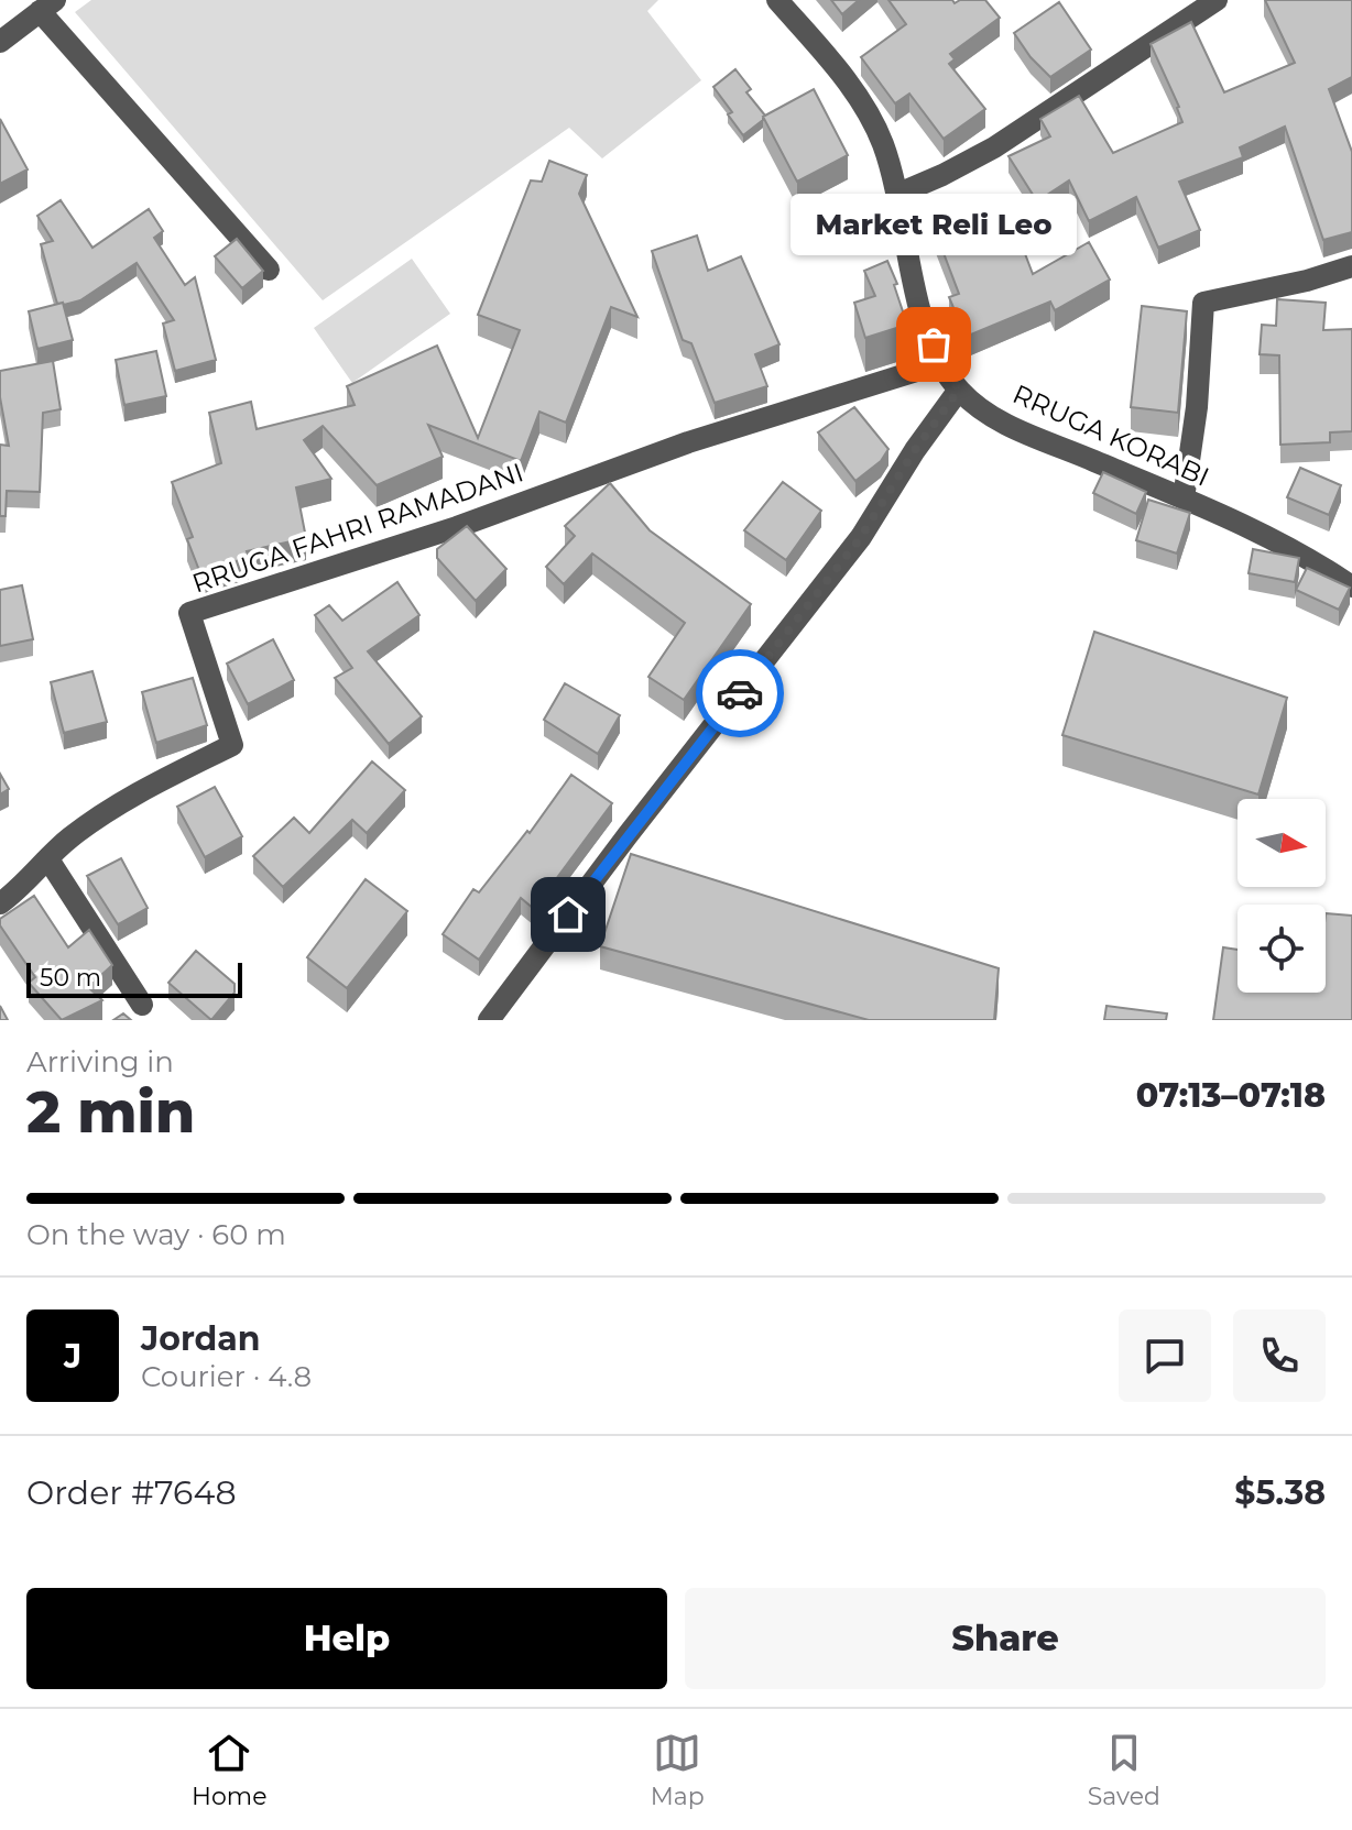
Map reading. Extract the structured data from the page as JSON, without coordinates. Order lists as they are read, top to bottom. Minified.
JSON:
{"streets":{"street":["RRUGA KORABI","RRUGA FAHRI RAMADANI"]},"crossings":[["RRUGA KORABI","RRUGA FAHRI RAMADANI"]],"places":["Market Reli Leo"],"scale_bar":"50 m","north":"right","page":{"bubble":"Market Reli Leo","scale":"50 m","heading":["2 min","Arriving in","07:13–07:18"],"panel":["Jordan","Courier · 4.8","Order #7648","$5.38"],"bar":"On the way · 60 m","round":"J","buttons":["Help","Share"],"tabs":["Home","Map","Saved"]}}
